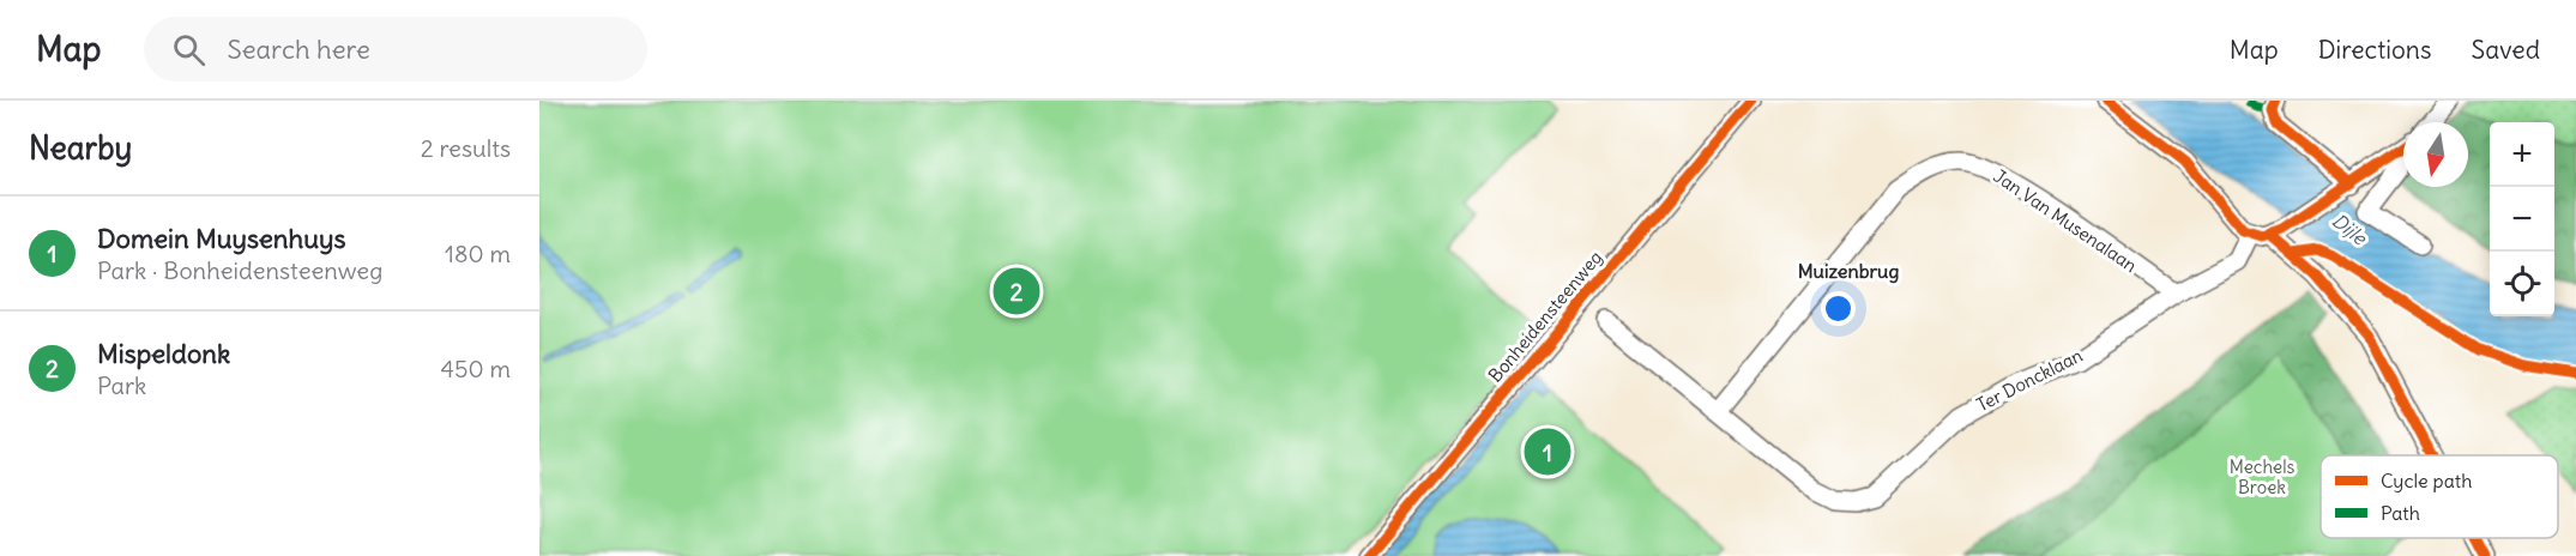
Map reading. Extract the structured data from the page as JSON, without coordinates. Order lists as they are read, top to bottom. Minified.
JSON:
{"streets":{"street":["Jan Van Musenalaan","Bonheidensteenweg","Ter Doncklaan"]},"crossings":[["Jan Van Musenalaan","Ter Doncklaan"]],"districts":["Muizenbrug"],"water":["Dijle"],"parks":["Mechels Broek"],"legend":["Cycle path","Path"],"north":"bottom","page":{"header":"Map","search":"Search here","nav":["Map","Directions","Saved"],"heading":["Nearby","2 results"],"map_buttons":["+","−"],"list":[{"mark":"1","name":"Domein Muysenhuys","note":"Park · Bonheidensteenweg","value":"180 m"},{"mark":"2","name":"Mispeldonk","note":"Park","value":"450 m"}],"pins":["2","1"]}}
